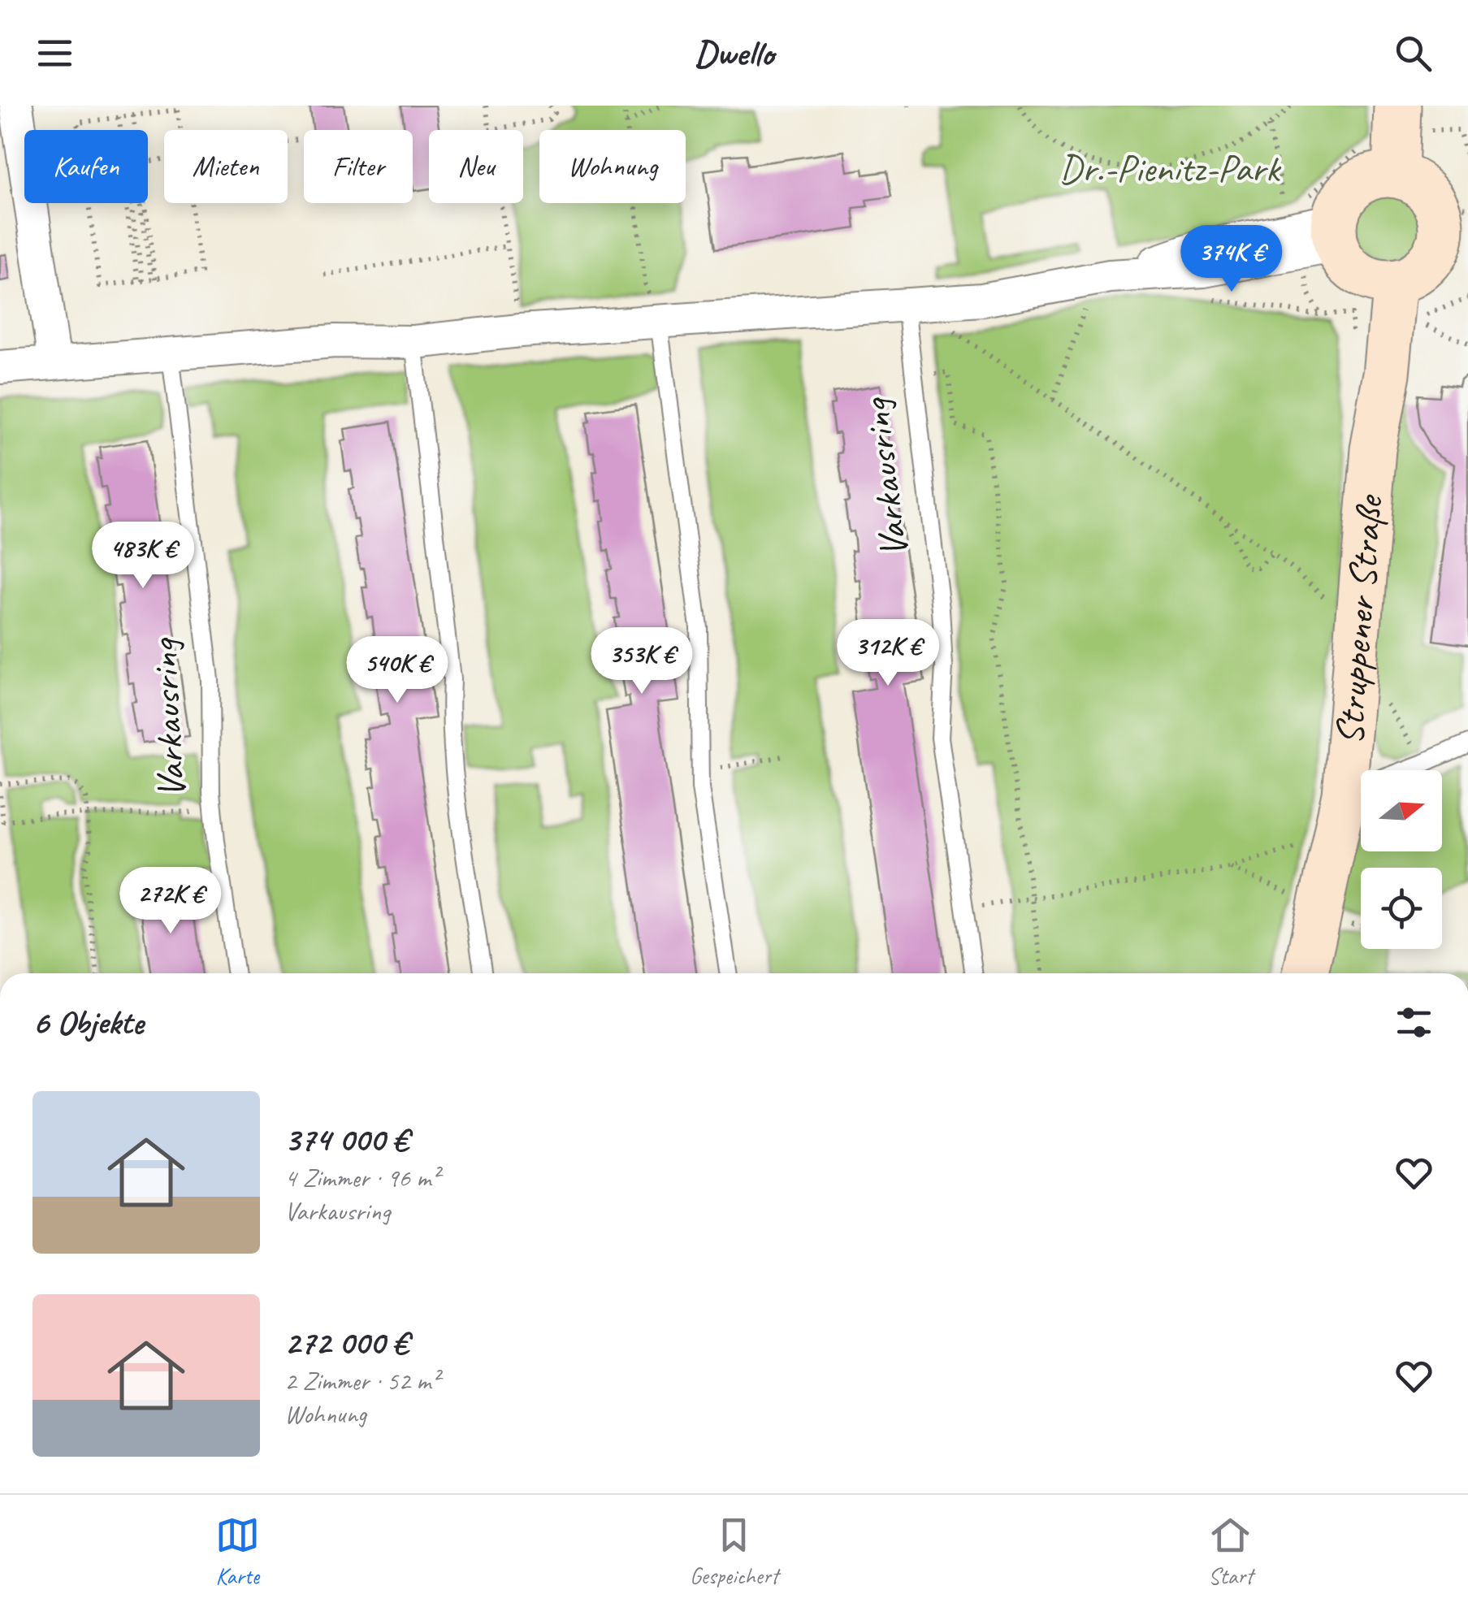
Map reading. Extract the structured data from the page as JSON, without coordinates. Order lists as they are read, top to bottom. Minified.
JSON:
{"streets":{"main road":["Struppener Straße"],"lane":["Varkausring"]},"parks":["Dr.-Pienitz-Park"],"north":"right","page":{"header":"Dwello","chip":["Kaufen","Mieten","Filter","Neu","Wohnung"],"price":["374K €","483K €","312K €","353K €","540K €","272K €"],"heading":"6 Objekte","list":[{"name":"374 000 €","note":"4 Zimmer · 96 m² · Varkausring"},{"name":"272 000 €","note":"2 Zimmer · 52 m² · Wohnung"}],"tabs":["Karte","Gespeichert","Start"]}}
